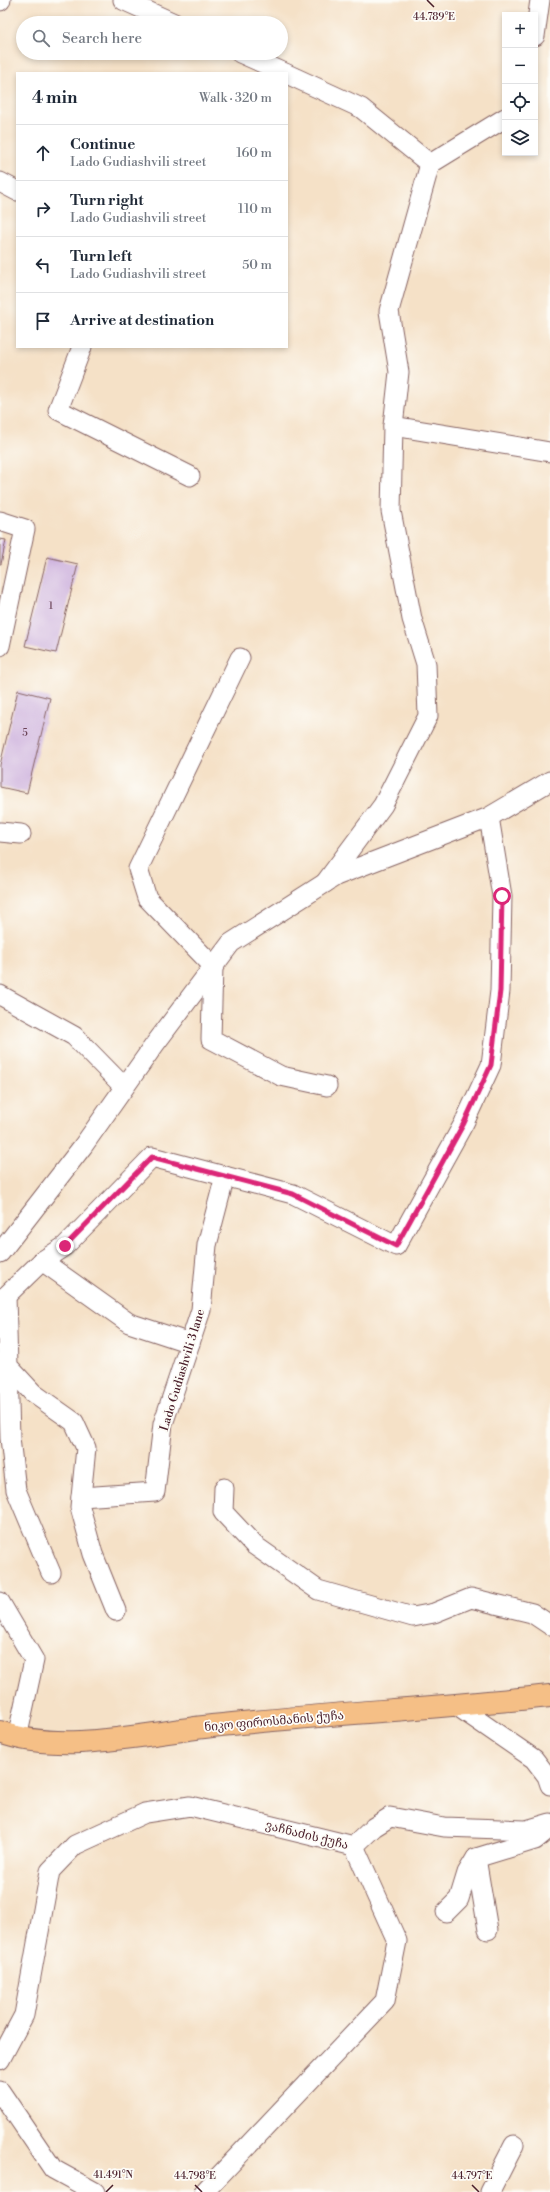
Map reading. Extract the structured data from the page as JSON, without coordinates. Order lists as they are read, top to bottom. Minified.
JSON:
{"streets":{"main road":["ნიკო ფიროსმანის ქუჩა"],"street":["Lado Gudiashvili 3 lane","ვაჩნაძის ქუჩა"]},"house_numbers":["1","5"],"page":{"map_buttons":["+","−"],"search":"Search here","heading":["4 min","Walk · 320 m"],"list":[["Continue","Lado Gudiashvili street","160 m"],["Turn right","Lado Gudiashvili street","110 m"],["Turn left","Lado Gudiashvili street","50 m"],"Arrive at destination"]},"coordinates":["44.789°E","41.491°N","44.798°E","44.797°E"]}
